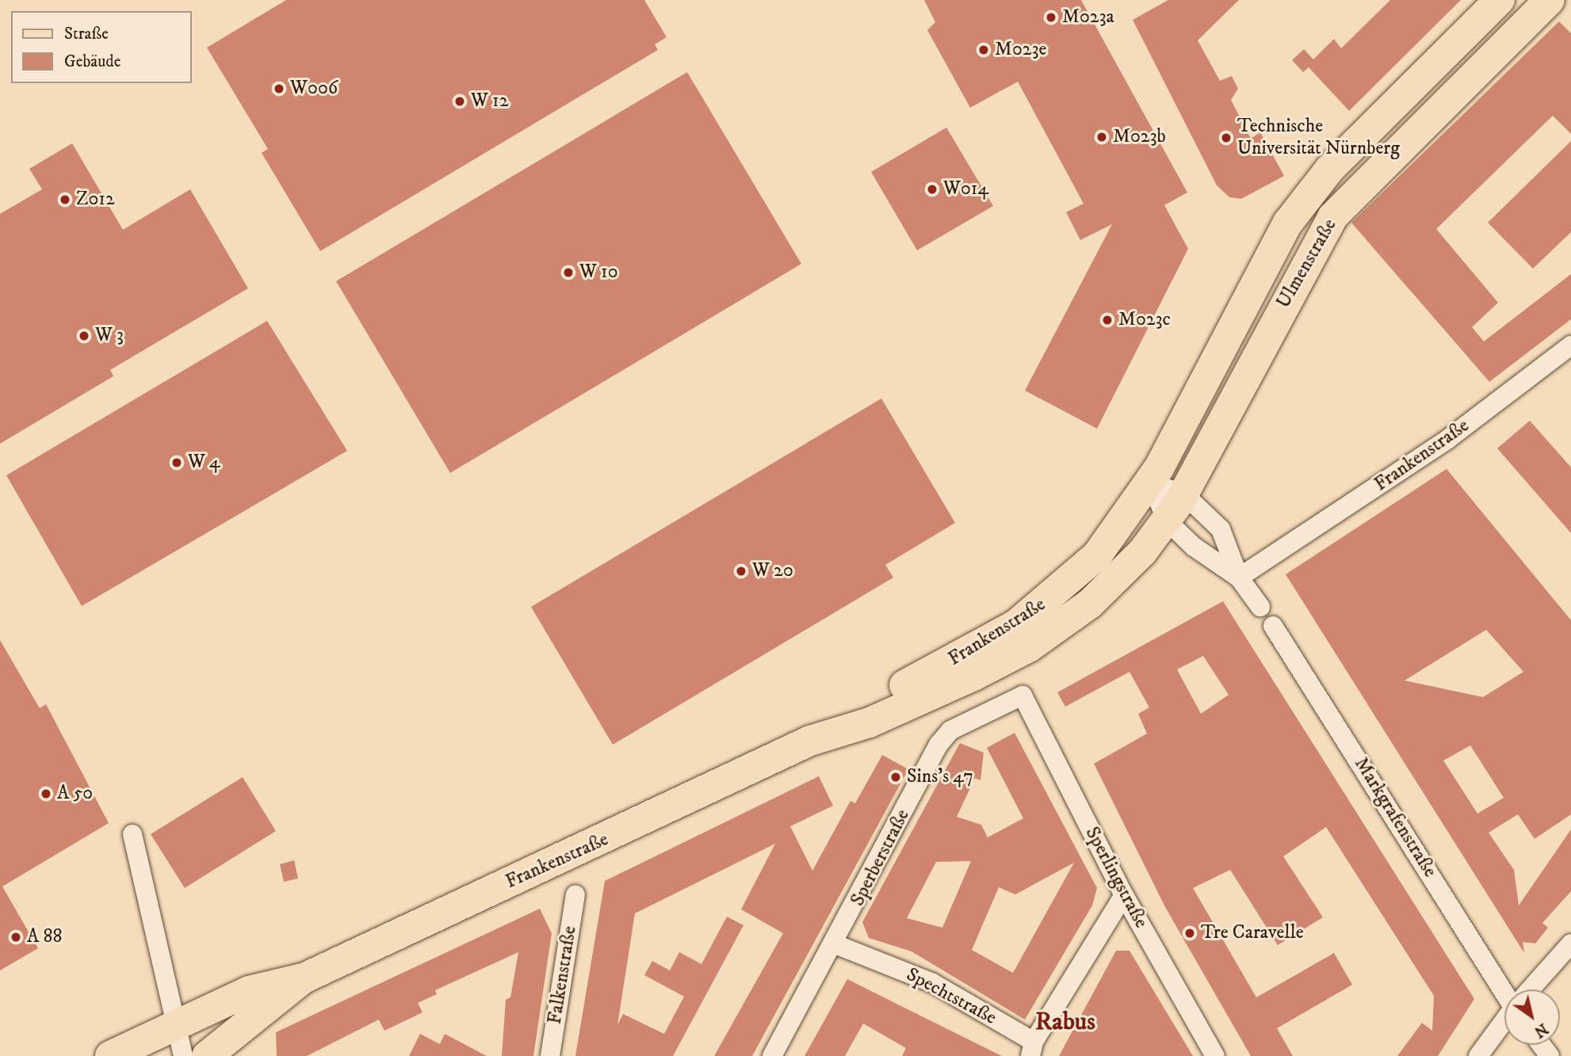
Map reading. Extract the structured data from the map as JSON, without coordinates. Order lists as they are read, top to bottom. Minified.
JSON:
{"streets":{"main road":["Ulmenstraße","Frankenstraße"],"street":["Markgrafenstraße","Sperberstraße","Sperlingstraße","Falkenstraße","Spechtstraße"]},"crossings":[["Ulmenstraße","Frankenstraße"],["Sperberstraße","Sperlingstraße"],["Sperberstraße","Spechtstraße"]],"districts":["Rabus"],"places":["M023a","M023e","W006","W 12","M023b","Technische Universität Nürnberg","W014","Z012","W 10","M023c","W 3","W 4","W 20","Sins's 47","A 50","Tre Caravelle","A 88"],"legend":["Straße","Gebäude"],"north":"bottom right"}
